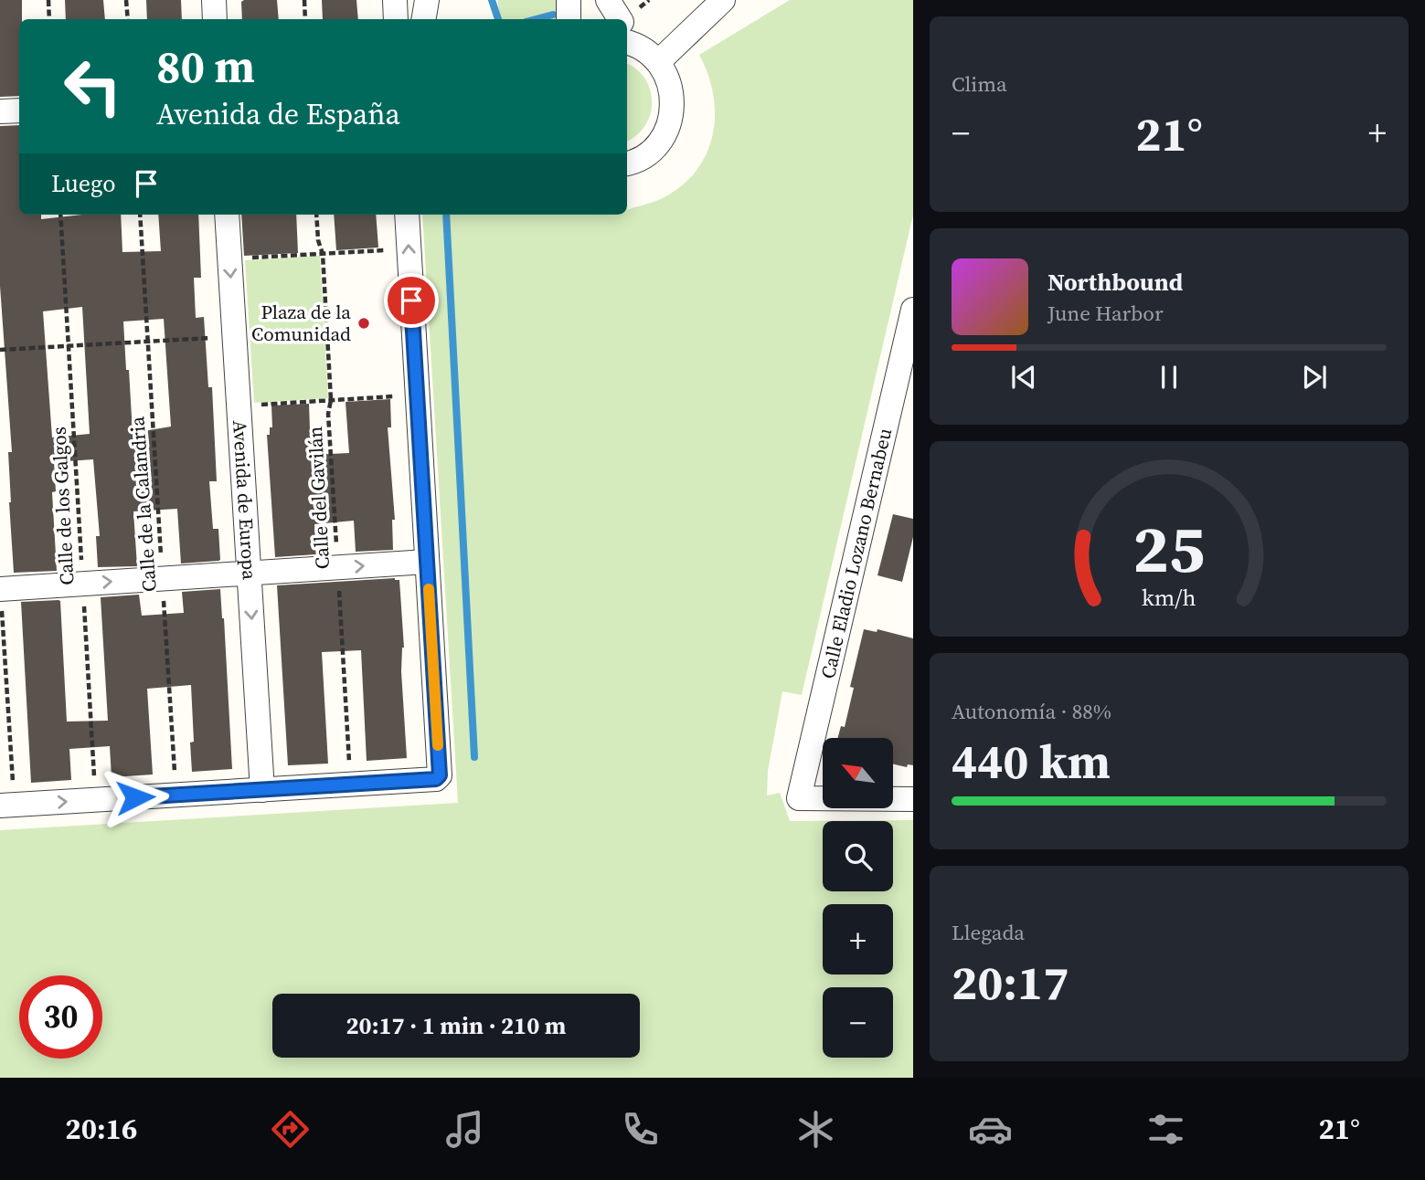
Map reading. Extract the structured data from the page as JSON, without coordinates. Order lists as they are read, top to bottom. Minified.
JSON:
{"streets":{"street":["Avenida de Europa","Calle Eladio Lozano Bernabeu"],"path":["Calle del Gavilán","Calle de la Calandria","Calle de los Galgos"]},"places":["Plaza de la Comunidad"],"north":"top left","page":{"tile":["Clima",["Autonomía · 88%","440 km"],["Llegada","20:17"]],"turn":["80 m","Avenida de España"],"heat":["−","21°","+"],"then":"Luego","song":["Northbound","June Harbor"],"map_buttons":["+","−"],"limit":"30","trip":"20:17 · 1 min · 210 m","tabs":["20:16","21°"],"gauge":["25","km/h"]}}
